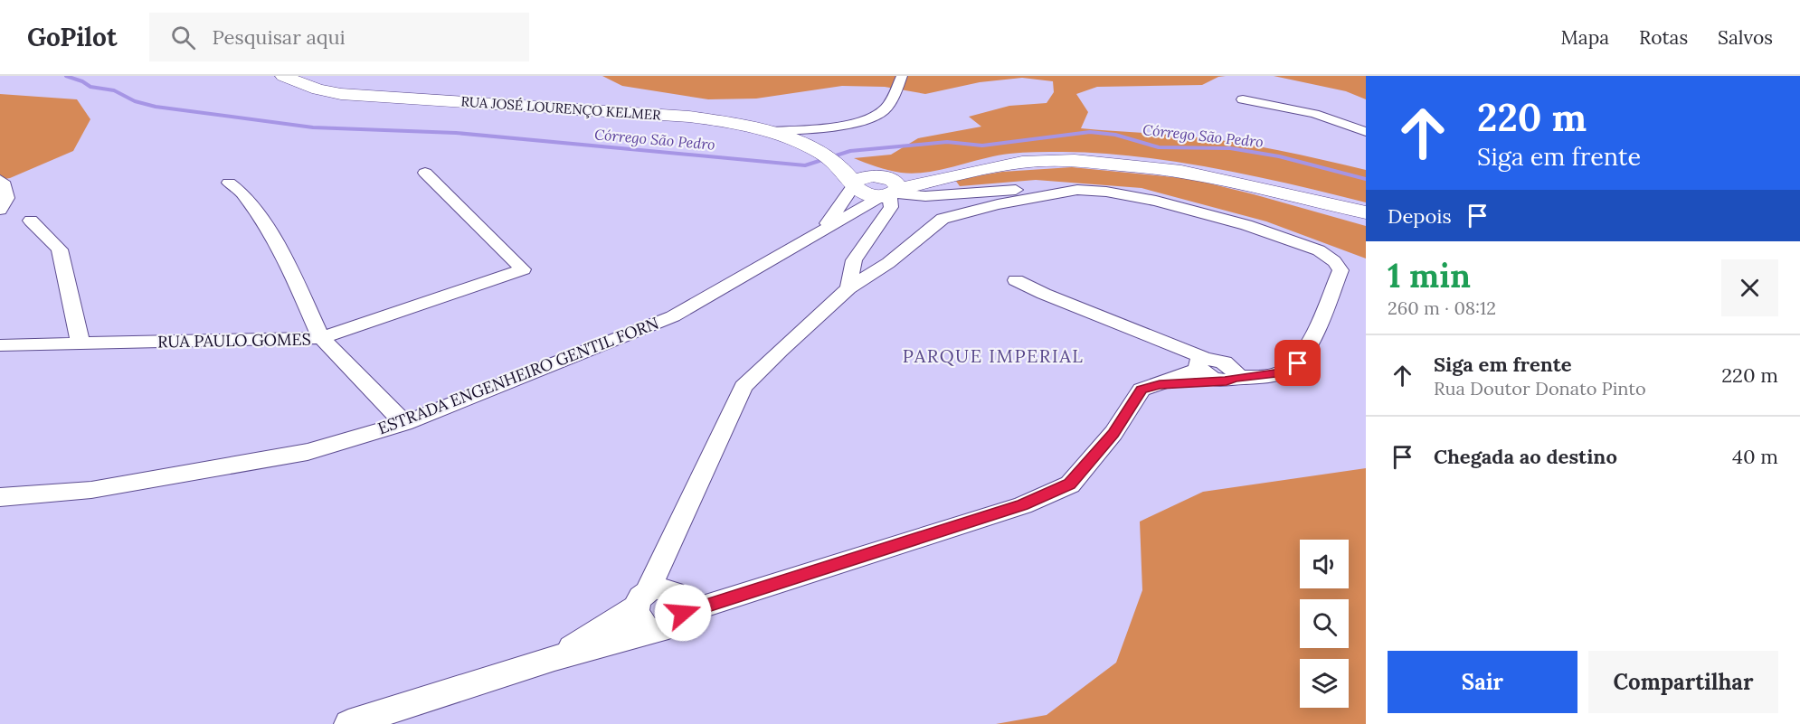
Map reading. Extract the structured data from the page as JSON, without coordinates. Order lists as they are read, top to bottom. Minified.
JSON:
{"streets":{"main road":["RUA JOSÉ LOURENÇO KELMER","ESTRADA ENGENHEIRO GENTIL FORN"],"street":["RUA PAULO GOMES"]},"crossings":[["RUA JOSÉ LOURENÇO KELMER","ESTRADA ENGENHEIRO GENTIL FORN"]],"districts":["PARQUE IMPERIAL"],"water":["Córrego São Pedro"],"page":{"header":"GoPilot","search":"Pesquisar aqui","nav":["Mapa","Rotas","Salvos"],"turn":["220 m","Siga em frente"],"then":"Depois","heading":["1 min","260 m · 08:12"],"list":[{"name":"Siga em frente","note":"Rua Doutor Donato Pinto","value":"220 m"},{"name":"Chegada ao destino","value":"40 m"}],"buttons":["Sair","Compartilhar"]}}
